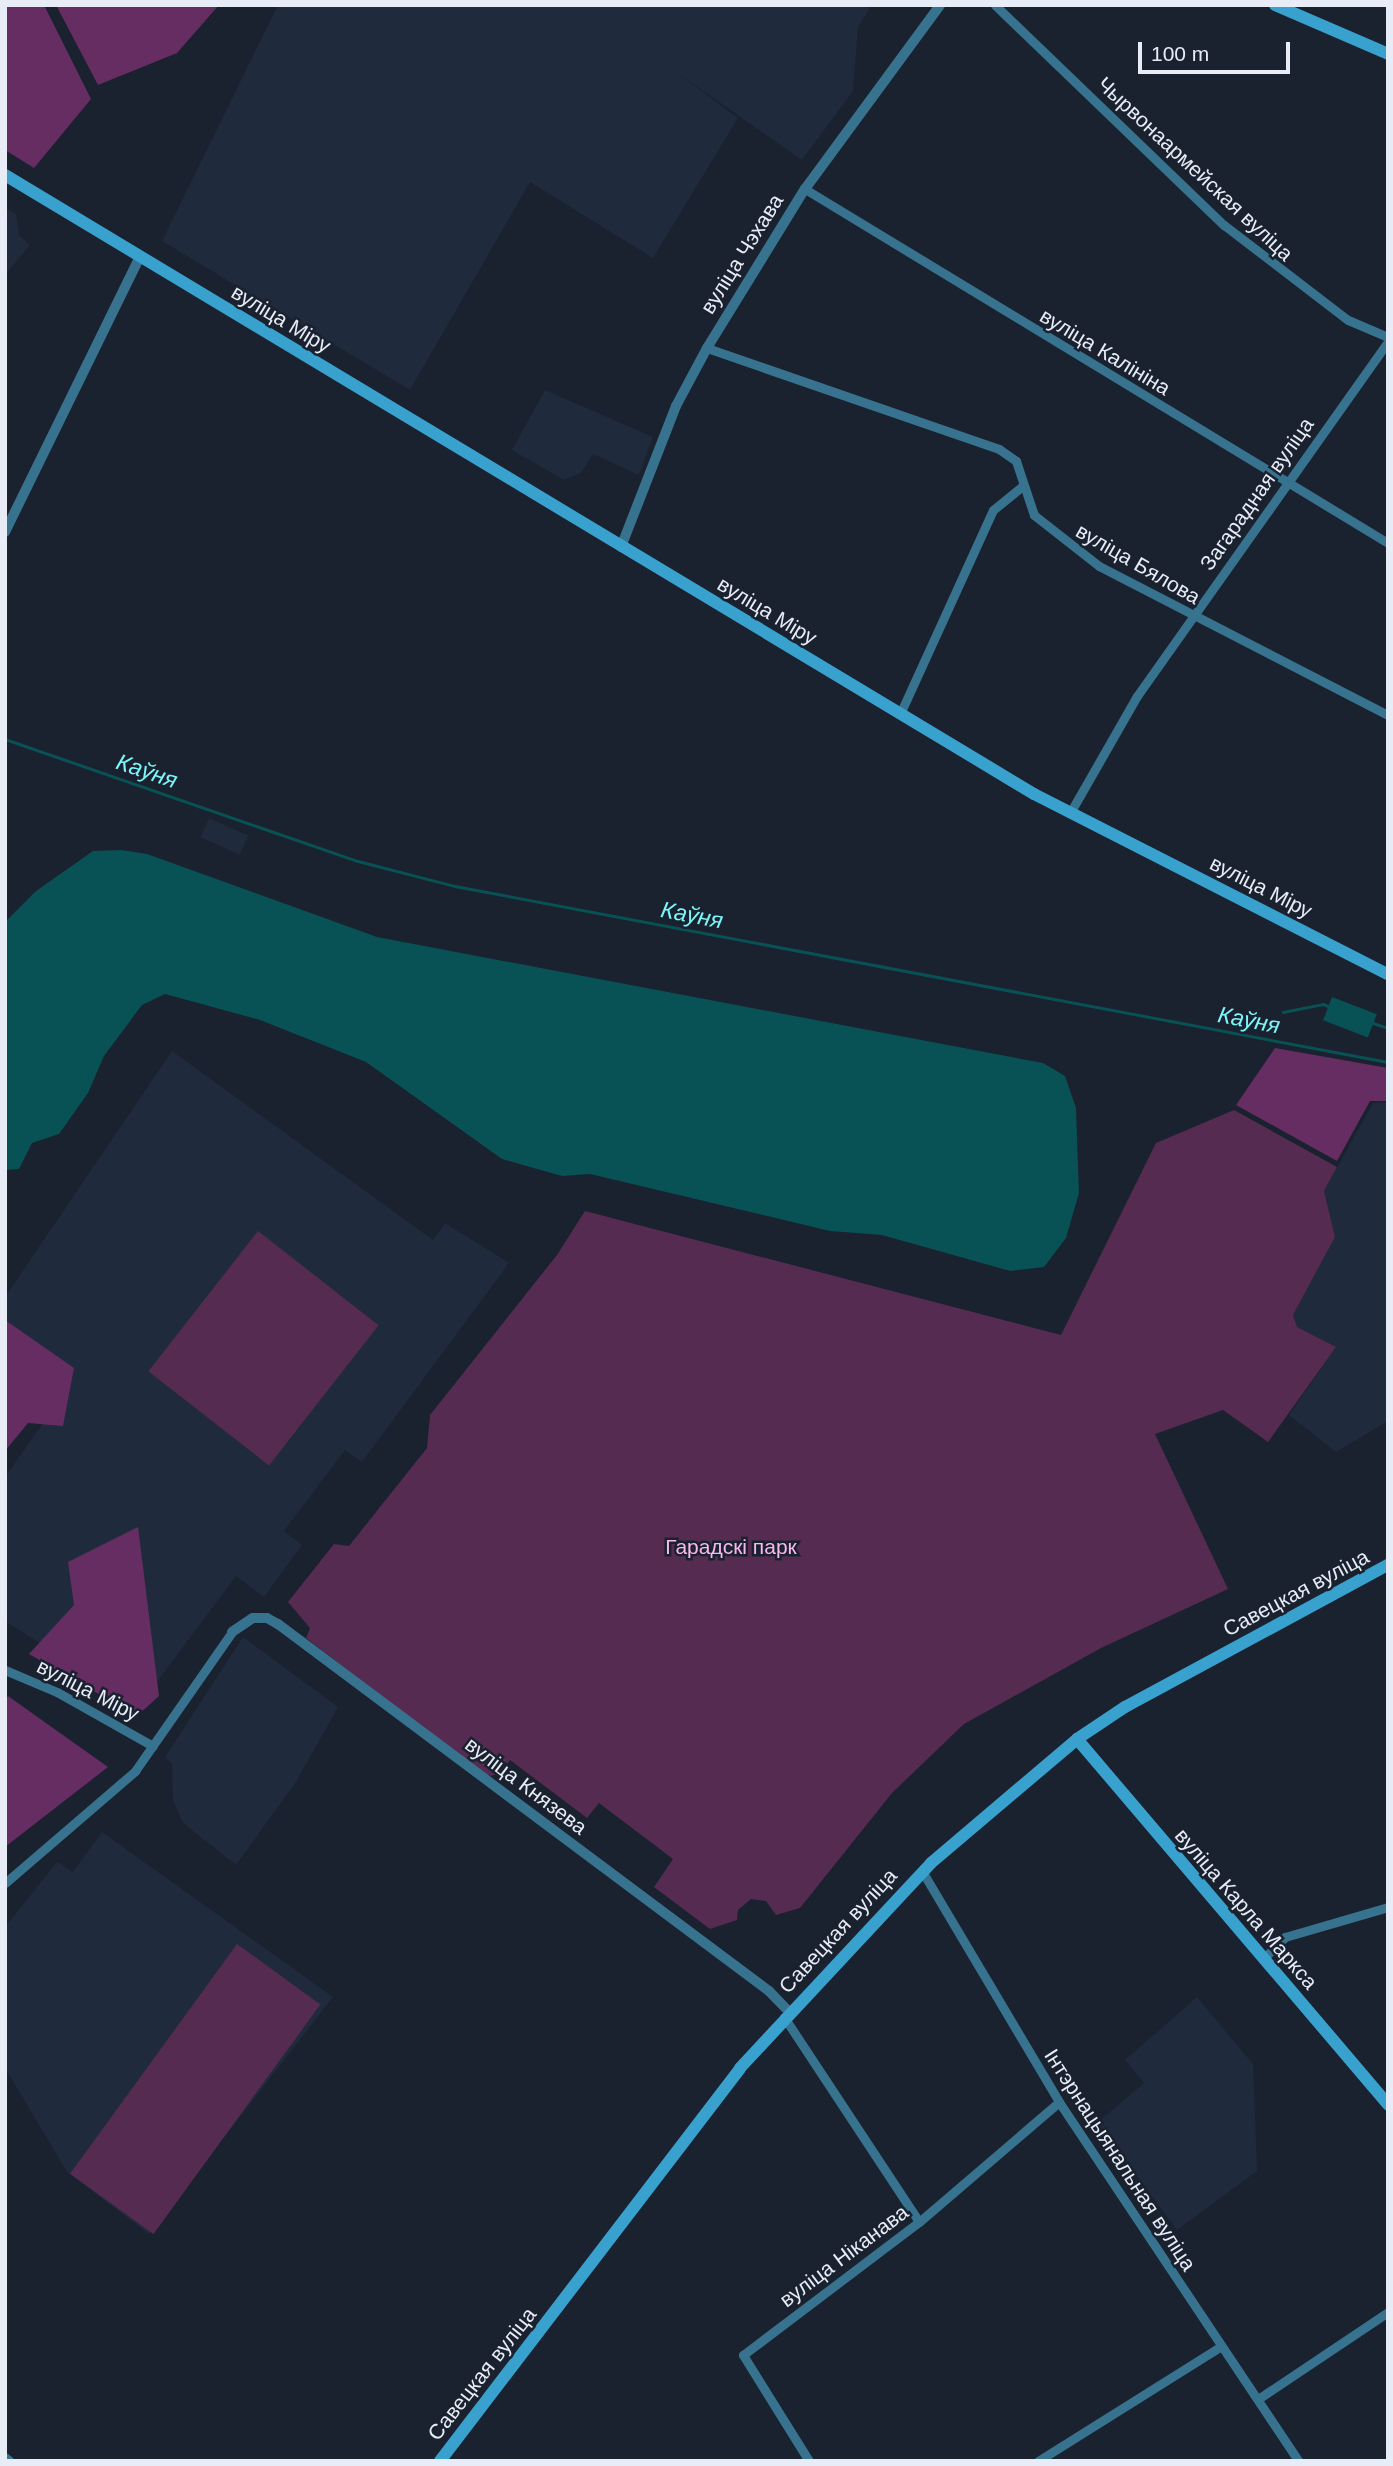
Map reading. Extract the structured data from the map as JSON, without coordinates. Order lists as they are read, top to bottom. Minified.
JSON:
{"streets":{"main road":["вуліца Міру","Савецкая вуліца","вуліца Карла Маркса"],"street":["Чырвонаармейская вуліца","вуліца Чэхава","вуліца Калініна","Загарадная вуліца","вуліца Бялова","вуліца Князева","Інтэрнацыянальная вуліца","вуліца Ніканава"]},"crossings":[["Чырвонаармейская вуліца","Загарадная вуліца"],["вуліца Чэхава","вуліца Міру"],["вуліца Чэхава","вуліца Калініна"],["вуліца Чэхава","вуліца Бялова"],["вуліца Міру","Загарадная вуліца"],["вуліца Калініна","Загарадная вуліца"],["Загарадная вуліца","вуліца Бялова"],["Савецкая вуліца","вуліца Князева"],["Савецкая вуліца","вуліца Карла Маркса"],["Савецкая вуліца","Інтэрнацыянальная вуліца"],["Інтэрнацыянальная вуліца","вуліца Ніканава"]],"water":["Каўня"],"parks":["Гарадскі парк"],"scale_bar":"100 m"}
